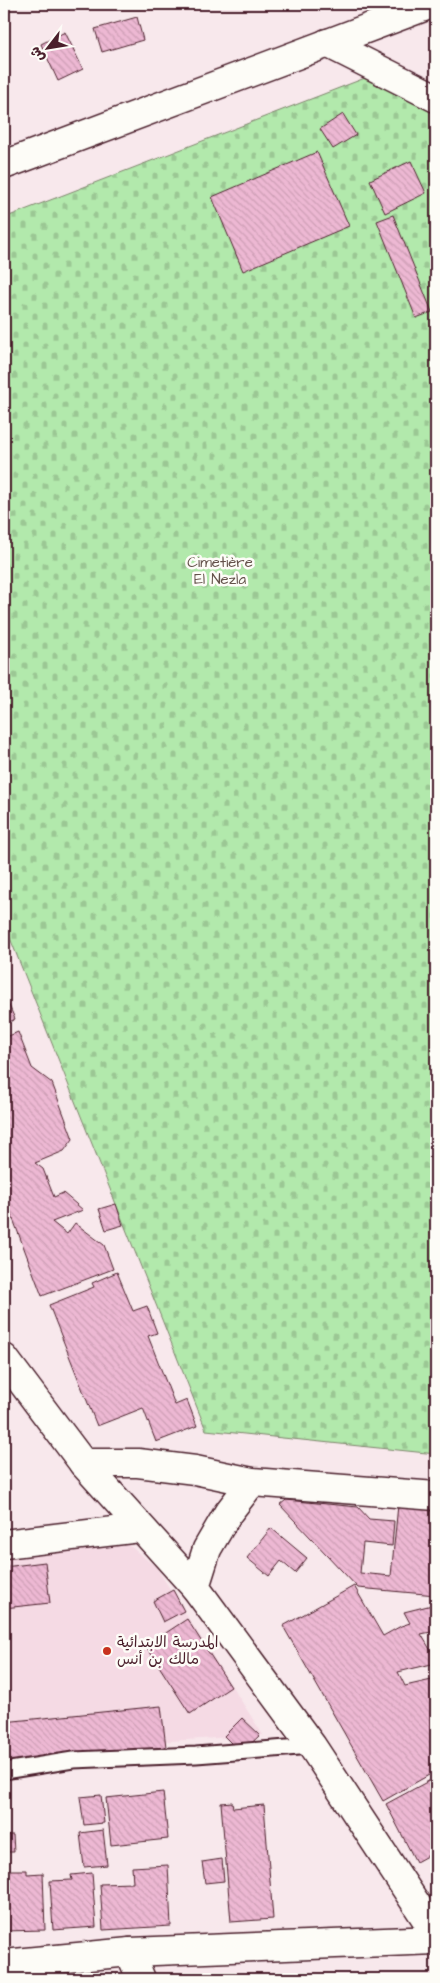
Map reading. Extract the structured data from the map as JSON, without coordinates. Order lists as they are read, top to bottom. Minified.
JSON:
{"parks":["Cimetière El Nezla"],"places":["المدرسة الابتدائية مالك بن أنس"],"north":"bottom left"}
